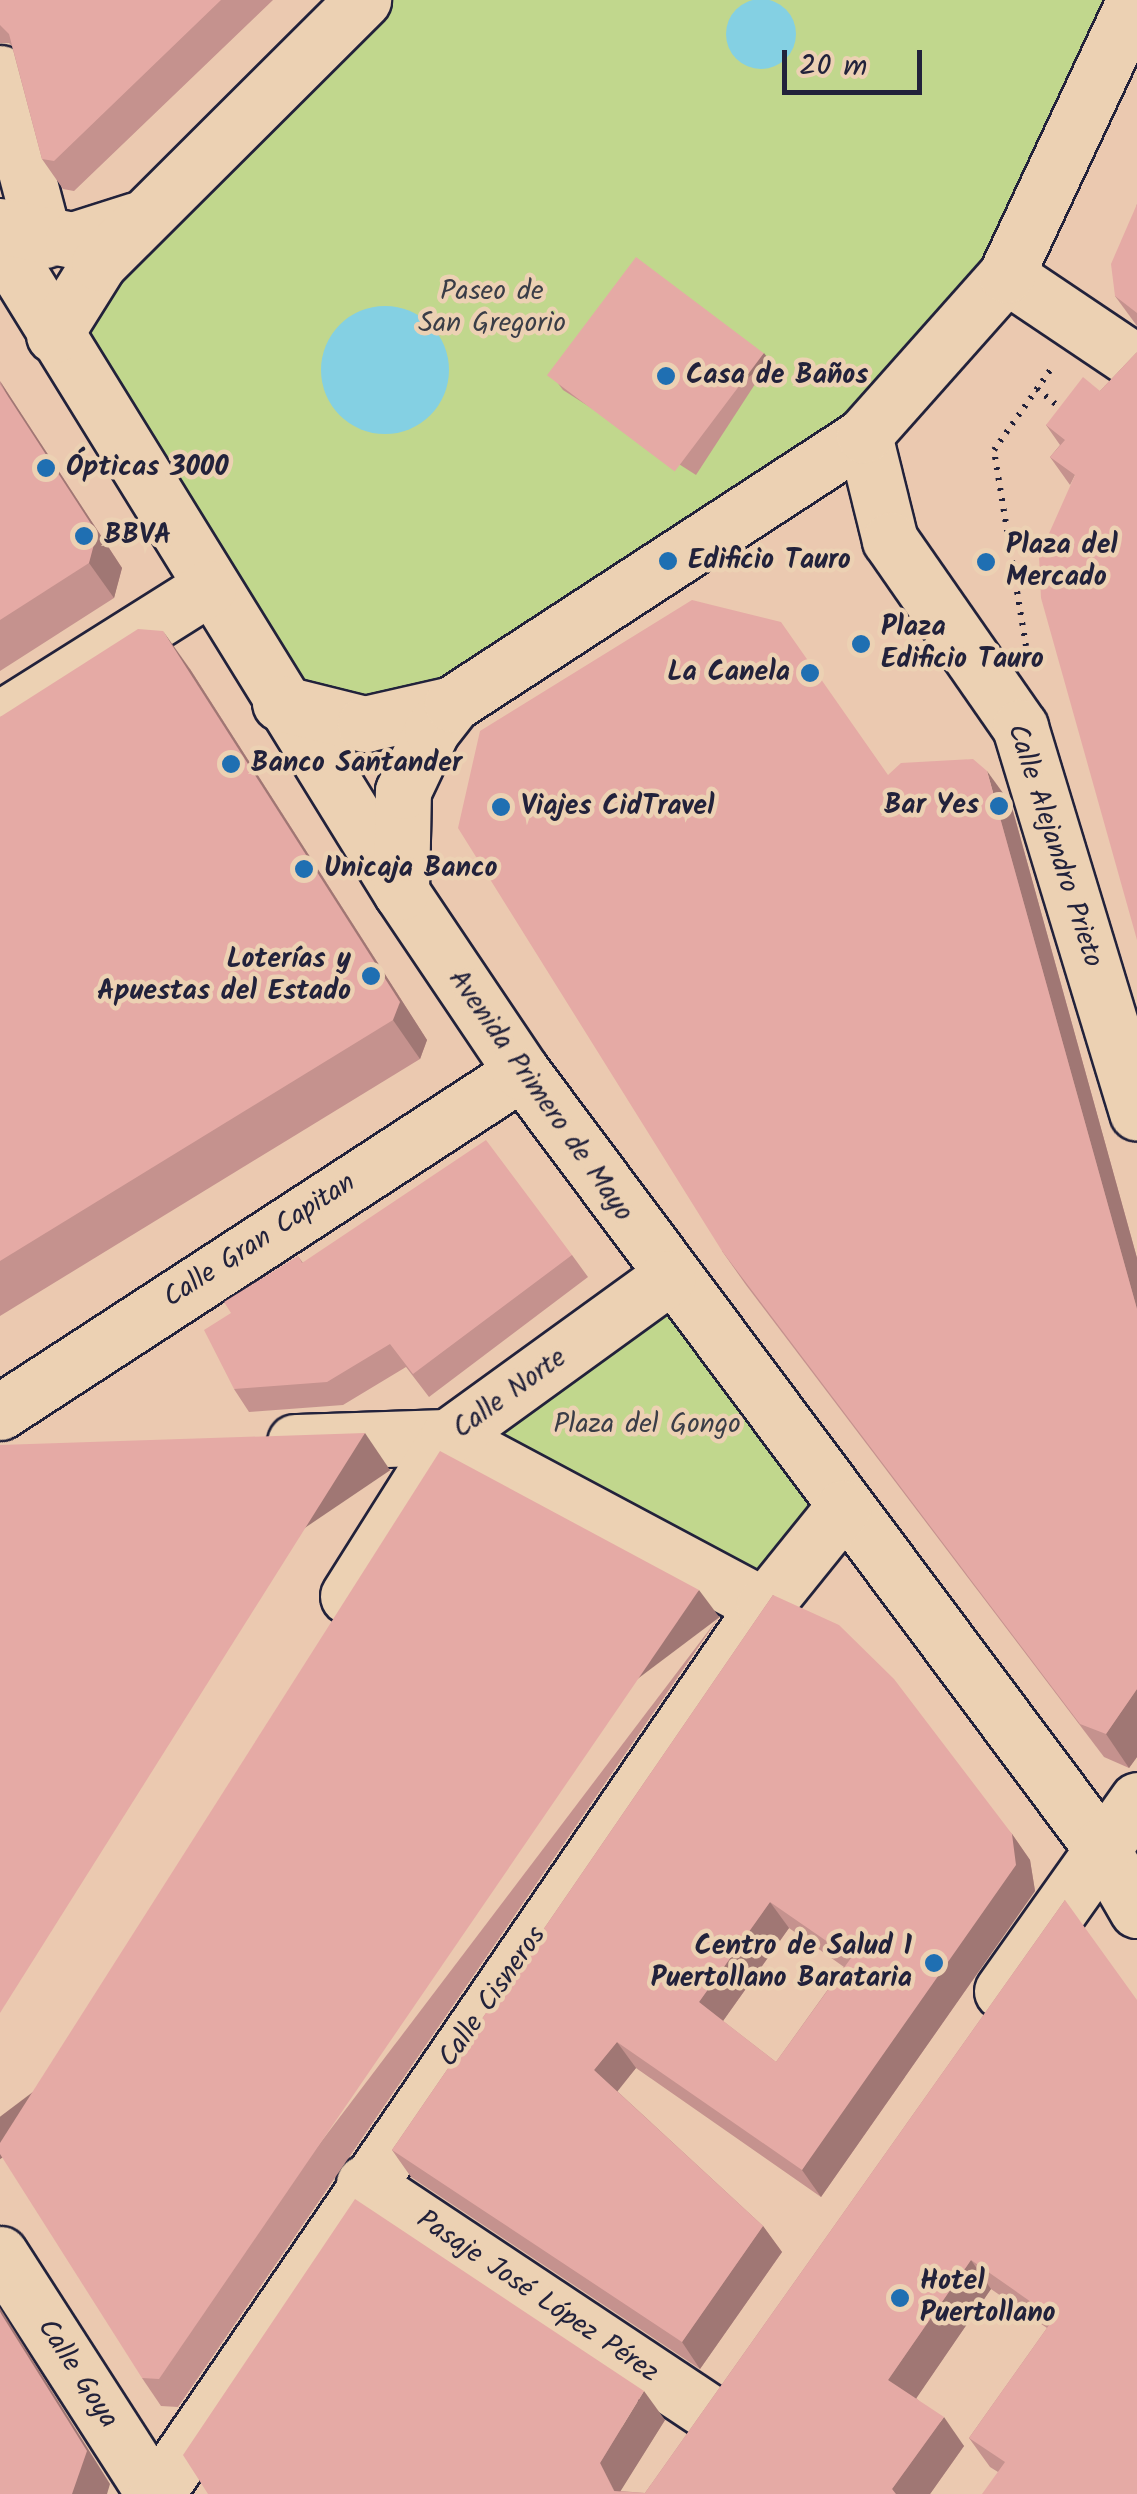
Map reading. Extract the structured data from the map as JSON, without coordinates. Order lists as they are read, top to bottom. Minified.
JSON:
{"streets":{"street":["Calle Alejandro Prieto","Avenida Primero de Mayo","Calle Gran Capitan","Calle Norte","Calle Cisneros","Pasaje José López Pérez","Calle Goya"]},"crossings":[["Avenida Primero de Mayo","Calle Gran Capitan"],["Avenida Primero de Mayo","Calle Norte"],["Avenida Primero de Mayo","Calle Cisneros"],["Calle Cisneros","Pasaje José López Pérez"],["Calle Cisneros","Calle Goya"]],"parks":["Paseo de San Gregorio","Plaza del Gongo"],"places":["Casa de Baños","Ópticas 3000","BBVA","Edificio Tauro","Plaza del Mercado","Plaza Edificio Tauro","La Canela","Banco Santander","Bar Yes","Viajes CidTravel","Unicaja Banco","Loterías y Apuestas del Estado","Centro de Salud 1 Puertollano Barataria","Hotel Puertollano"],"scale_bar":"20 m"}
